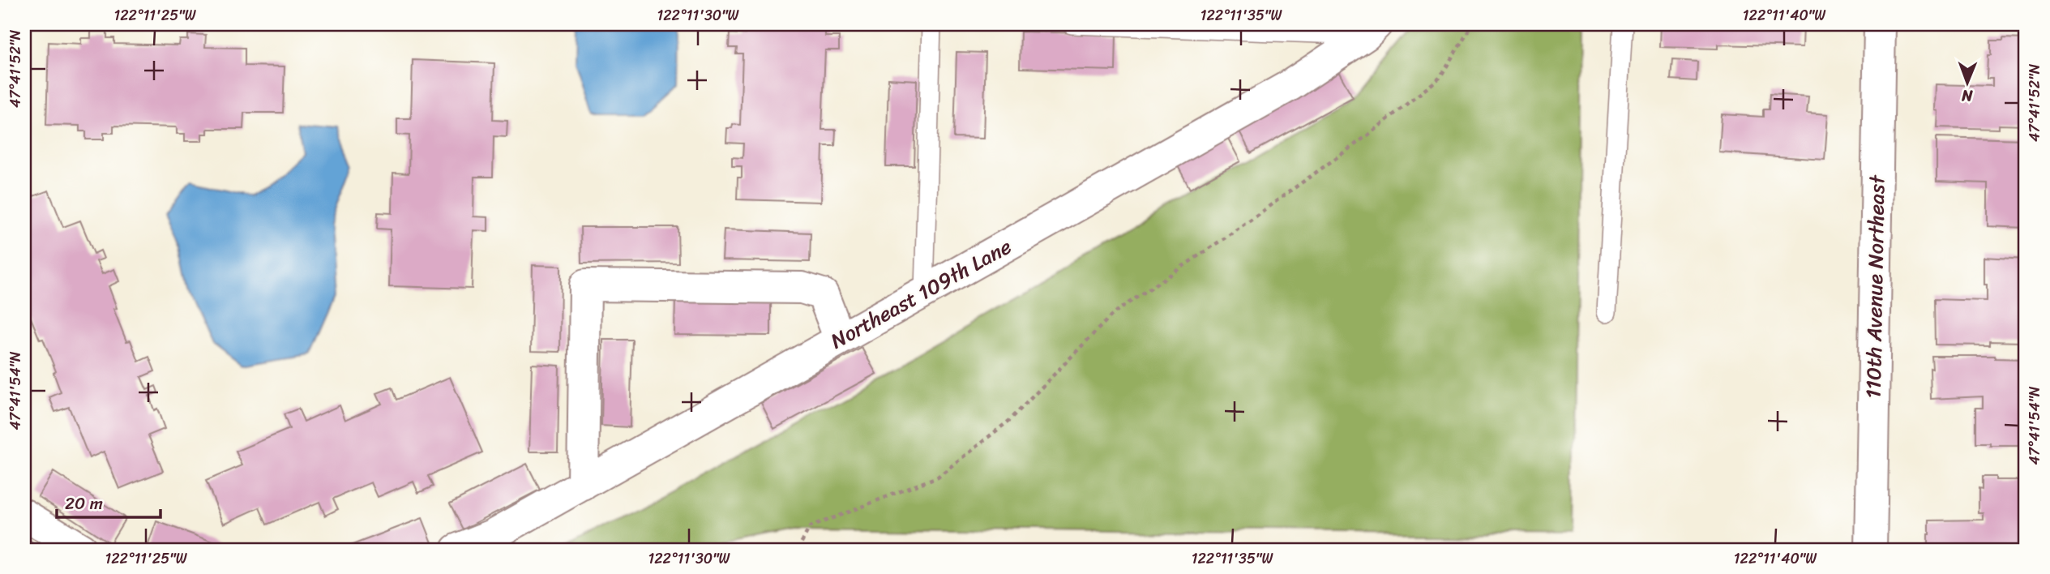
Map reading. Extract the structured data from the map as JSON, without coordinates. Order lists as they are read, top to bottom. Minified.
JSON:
{"streets":{"street":["110th Avenue Northeast","Northeast 109th Lane"]},"scale_bar":"20 m","north":"bottom","coordinates":["122°11'25\"W","122°11'30\"W","122°11'35\"W","122°11'40\"W","47°41'52\"N","47°41'54\"N"]}
